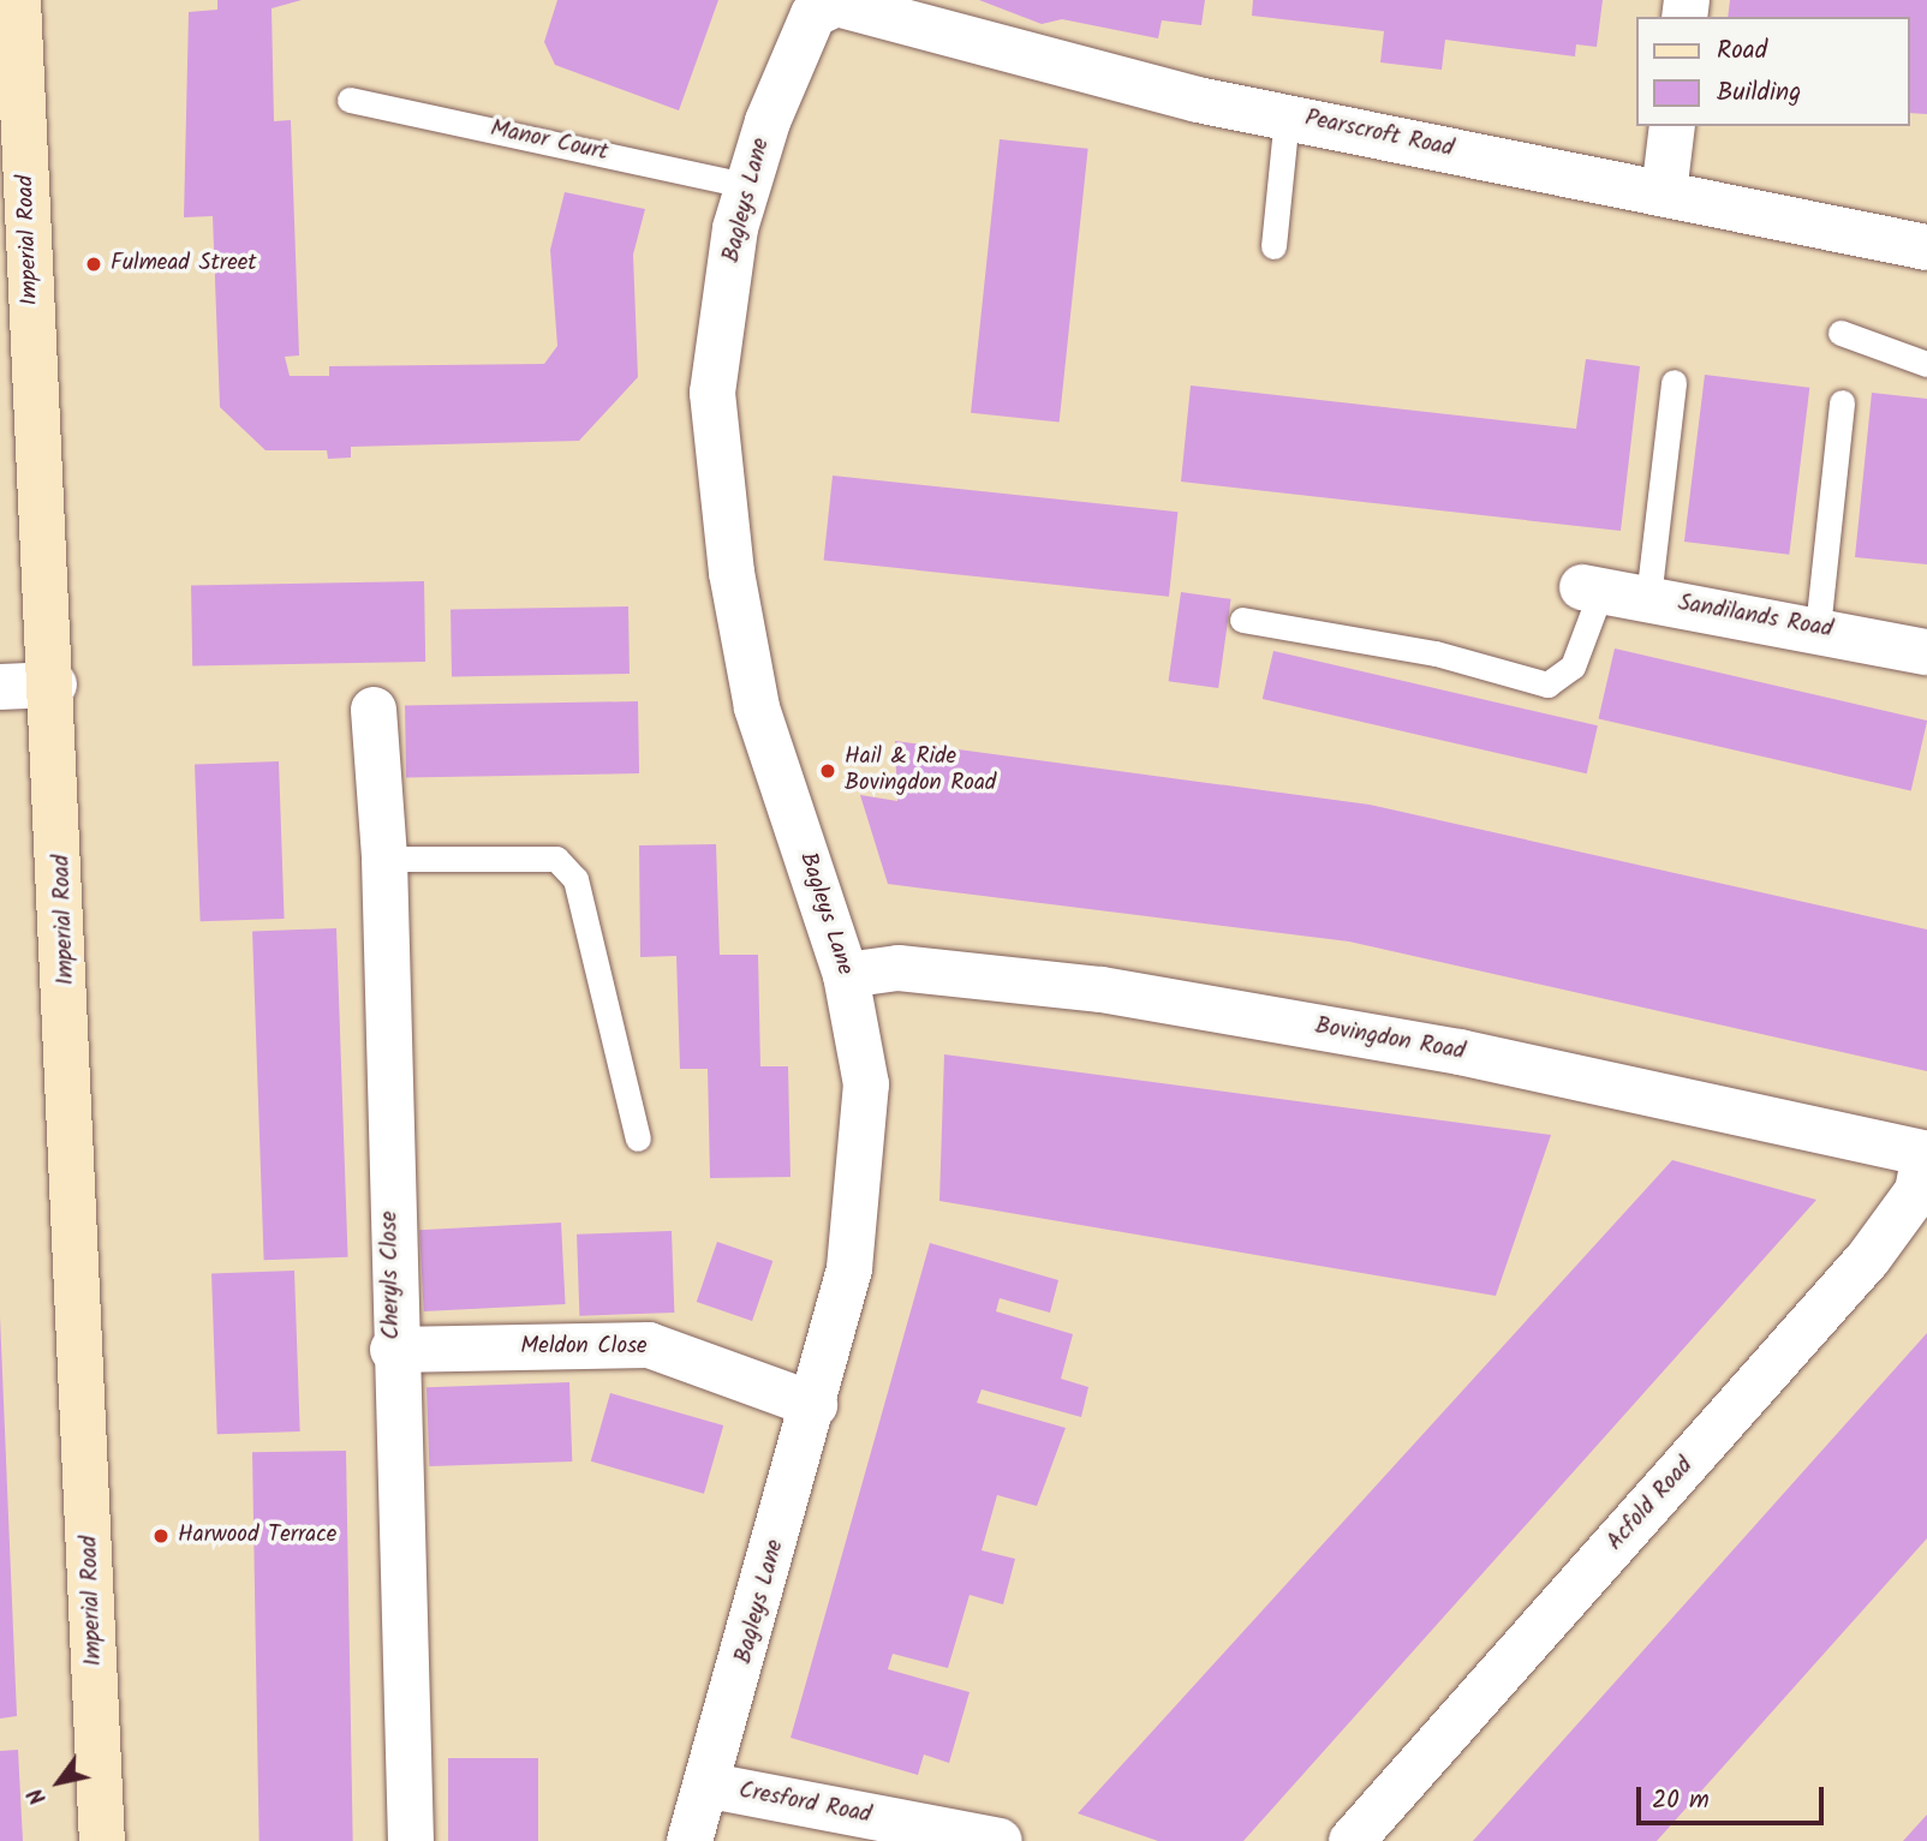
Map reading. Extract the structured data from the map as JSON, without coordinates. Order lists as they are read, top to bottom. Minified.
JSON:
{"streets":{"street":["Pearscroft Road","Bagleys Lane","Imperial Road","Sandilands Road","Bovingdon Road","Cheryls Close","Meldon Close","Acfold Road","Cresford Road"],"lane":["Manor Court"]},"crossings":[["Pearscroft Road","Bagleys Lane"],["Manor Court","Bagleys Lane"],["Bagleys Lane","Bovingdon Road"],["Bagleys Lane","Meldon Close"],["Bagleys Lane","Cresford Road"],["Bovingdon Road","Acfold Road"],["Cheryls Close","Meldon Close"]],"places":["Fulmead Street","Hail & Ride Bovingdon Road","Harwood Terrace"],"legend":["Road","Building"],"scale_bar":"20 m","north":"bottom left"}
